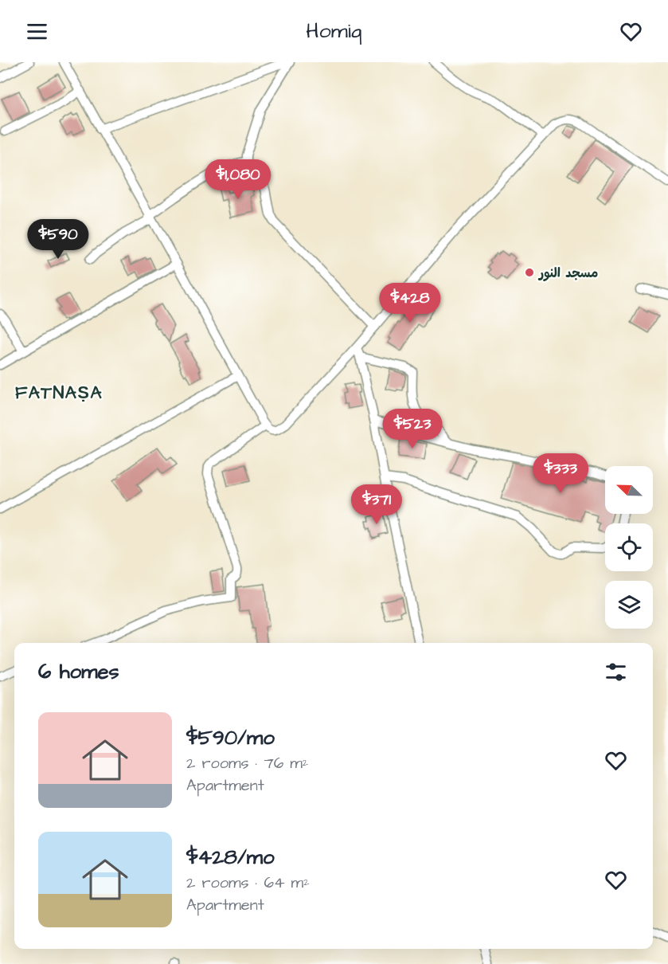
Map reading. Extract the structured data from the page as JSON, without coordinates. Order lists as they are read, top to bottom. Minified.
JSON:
{"districts":["FATNAṢA"],"places":["مسجد النور"],"north":"top left","page":{"header":"Homiq","price":["$1,080","$590","$428","$523","$333","$371"],"heading":"6 homes","list":[{"name":"$590/mo","note":"2 rooms · 76 m² · Apartment"},{"name":"$428/mo","note":"2 rooms · 64 m² · Apartment"}]}}
